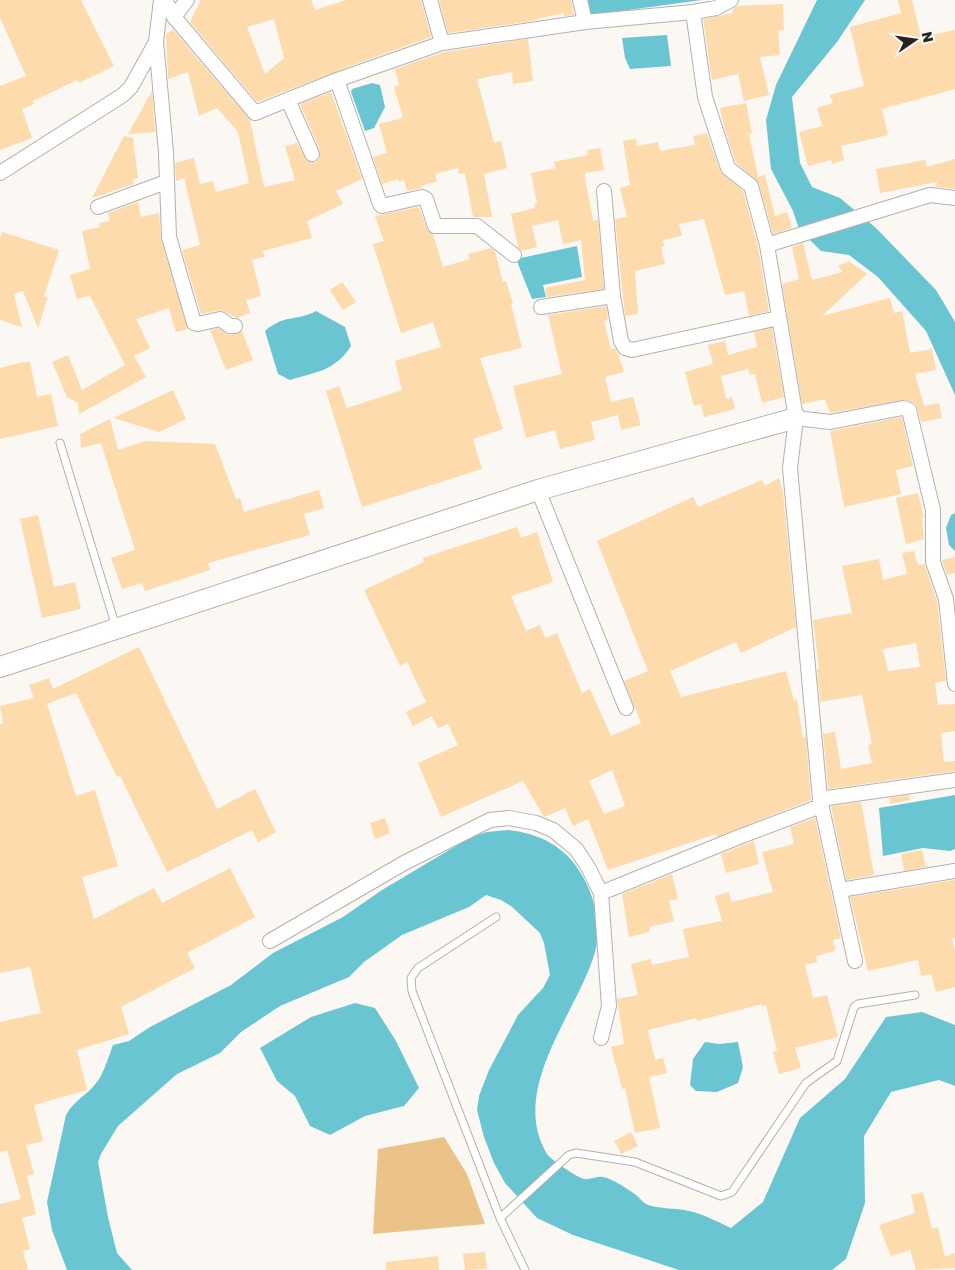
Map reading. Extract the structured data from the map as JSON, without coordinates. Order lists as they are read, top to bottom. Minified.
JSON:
{"north":"right"}
